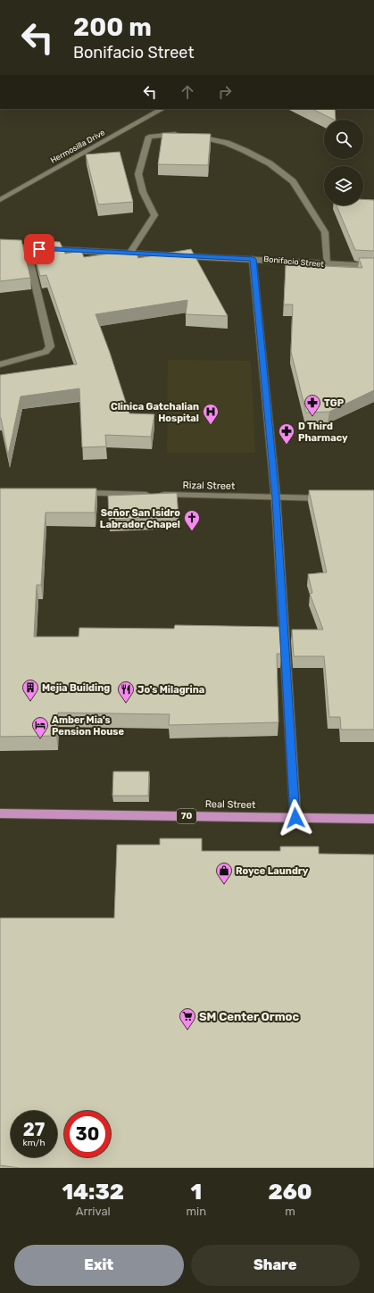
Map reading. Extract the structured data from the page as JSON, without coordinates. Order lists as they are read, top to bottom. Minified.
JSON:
{"streets":{"highway":["Real Street","70"],"street":["Hermosilla Drive","Bonifacio Street","Rizal Street"]},"places":{"pharmacy":["TGP","D Third Pharmacy"],"hospital":["Clinica Gatchalian Hospital"],"church":["Señor San Isidro Labrador Chapel"],"building":["Mejia Building"],"restaurant":["Jo's Milagrina"],"hotel":["Amber Mia's Pension House"],"shop":["Royce Laundry"],"supermarket":["SM Center Ormoc"]},"page":{"turn":["200 m","Bonifacio Street"],"speed":"27 km/h","limit":"30","eta":["14:32","Arrival","1","min","260","m"],"buttons":["Exit","Share"]}}
